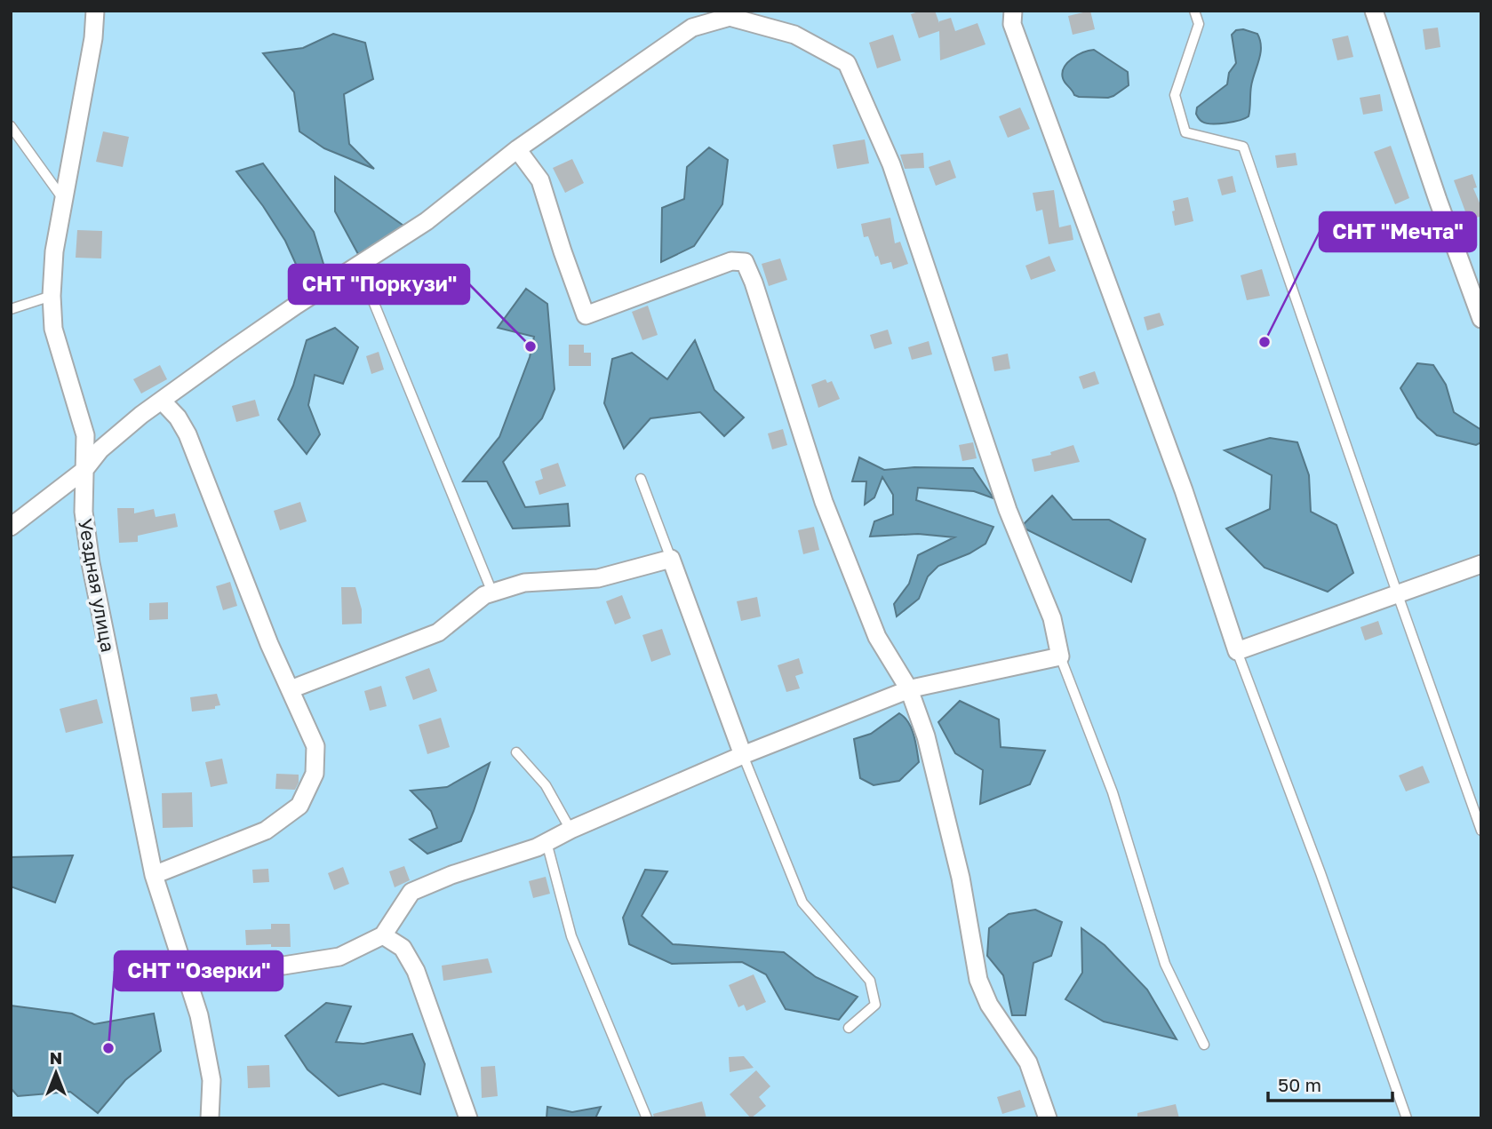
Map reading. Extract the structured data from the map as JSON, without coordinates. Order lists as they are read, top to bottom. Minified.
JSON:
{"streets":{"street":["Уездная улица"]},"places":["СНТ \"Мечта\"","СНТ \"Поркузи\"","СНТ \"Озерки\""],"scale_bar":"50 m","north":"top"}
